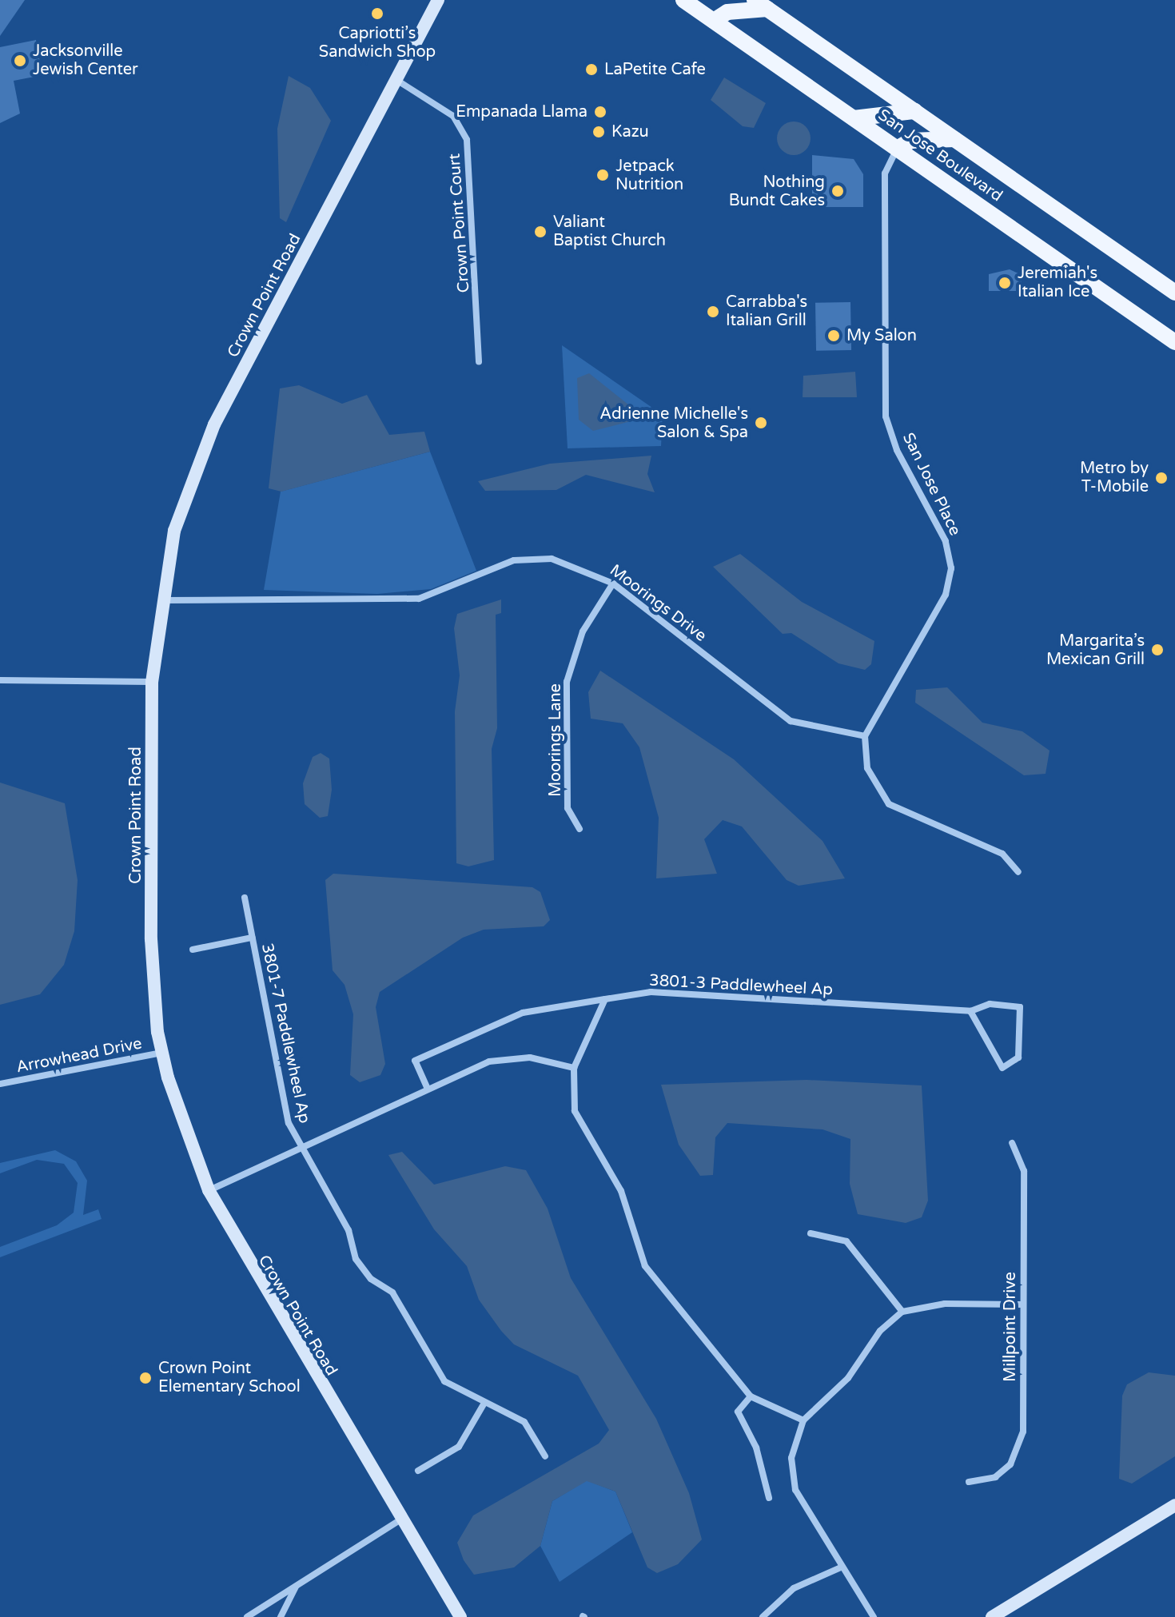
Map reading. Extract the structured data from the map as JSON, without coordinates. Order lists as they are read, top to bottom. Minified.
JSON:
{"streets":{"main road":["San Jose Boulevard"],"street":["Crown Point Court","Crown Point Road","San Jose Place","Moorings Drive","Moorings Lane","3801-3 Paddlewheel Ap","3801-7 Paddlewheel Ap","Arrowhead Drive","Millpoint Drive"]},"crossings":[["San Jose Boulevard","San Jose Place"],["Crown Point Court","Crown Point Road"],["Crown Point Road","Moorings Drive"],["Crown Point Road","Arrowhead Drive"],["San Jose Place","Moorings Drive"],["Moorings Drive","Moorings Lane"]],"places":["Capriotti’s Sandwich Shop","Jacksonville Jewish Center","LaPetite Cafe","Empanada Llama","Kazu","Jetpack Nutrition","Nothing Bundt Cakes","Valiant Baptist Church","Jeremiah's Italian Ice","Carrabba's Italian Grill","My Salon","Adrienne Michelle's Salon & Spa","Metro by T-Mobile","Margarita’s Mexican Grill","Crown Point Elementary School"]}
